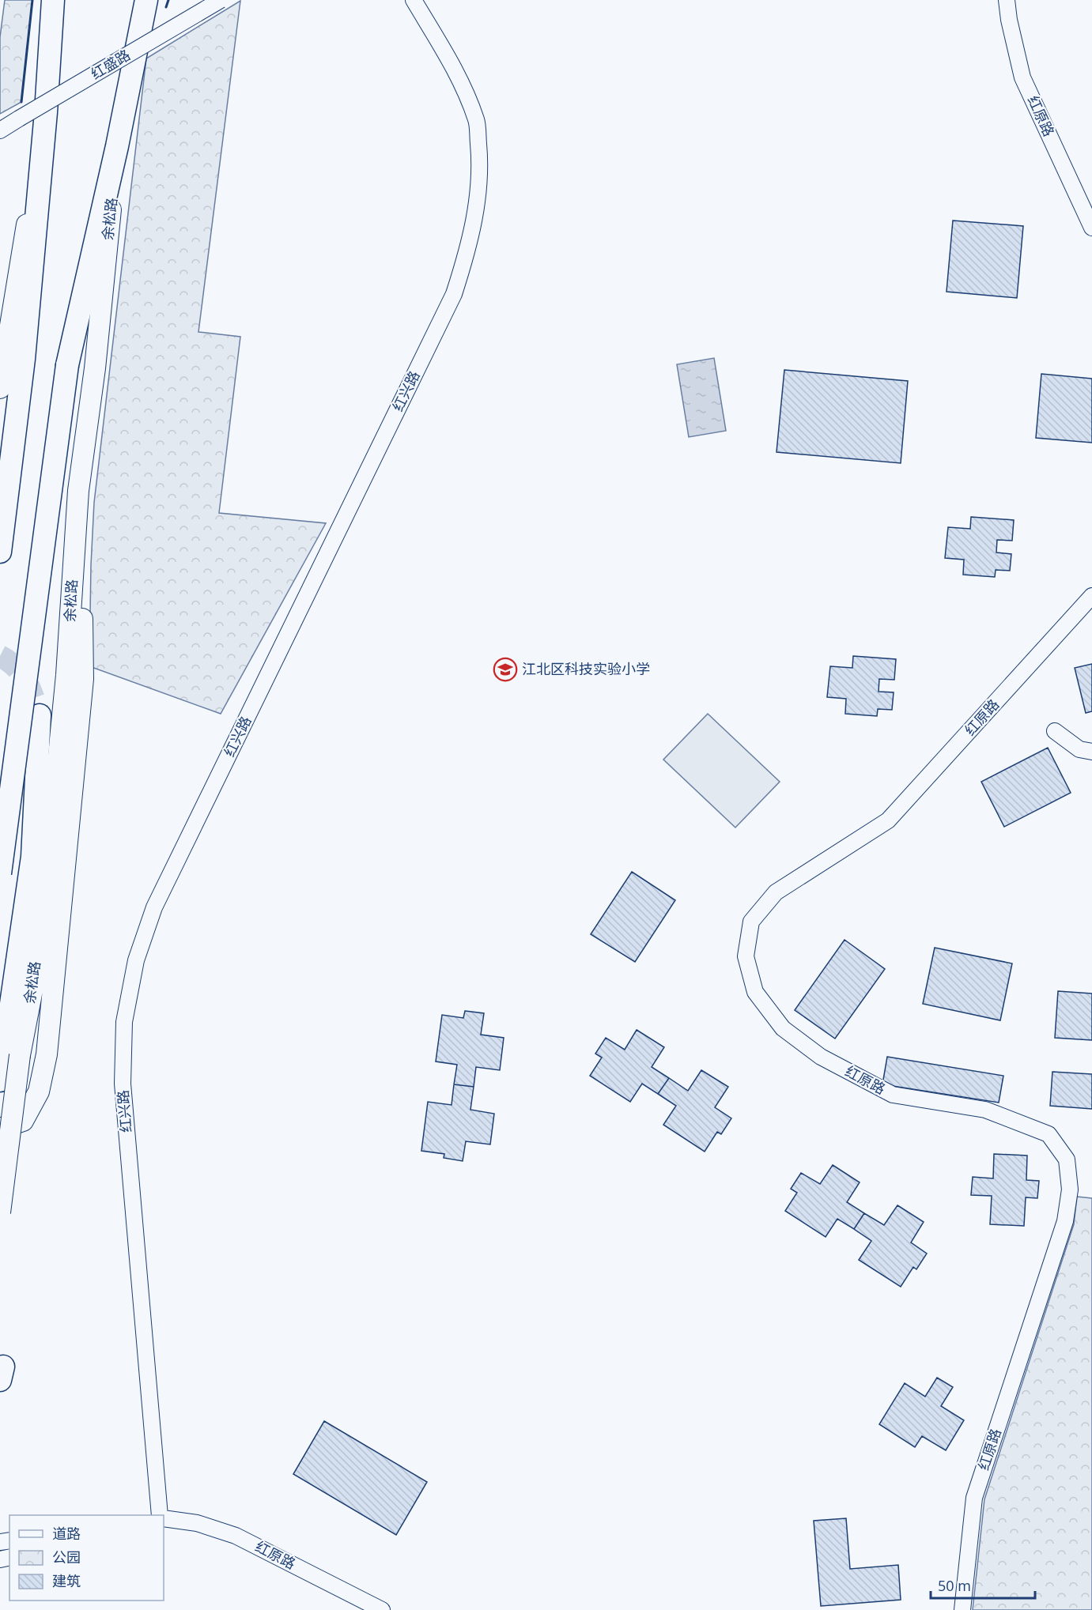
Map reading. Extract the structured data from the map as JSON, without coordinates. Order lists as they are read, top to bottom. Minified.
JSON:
{"streets":{"highway":["余松路"],"street":["红盛路","红原路","红兴路"]},"places":{"school or university":["江北区科技实验小学"]},"legend":["道路","公园","建筑"],"scale_bar":"50 m"}
